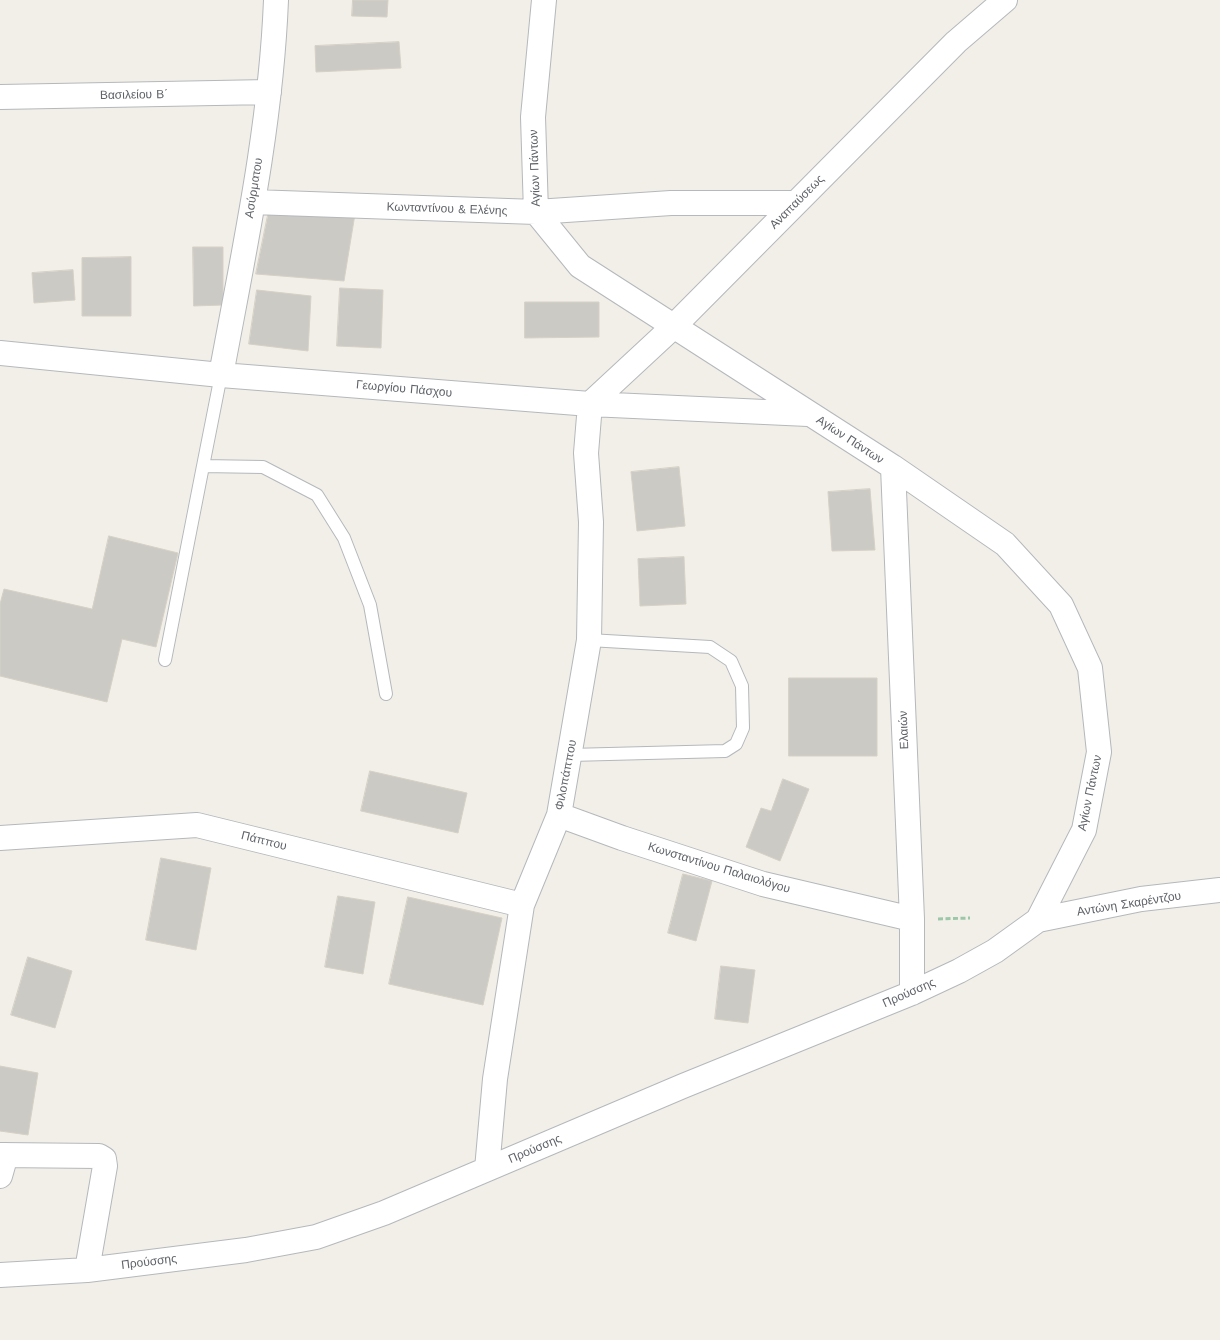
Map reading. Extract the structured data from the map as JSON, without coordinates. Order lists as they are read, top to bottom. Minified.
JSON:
{"streets":{"street":["Βασιλείου Β΄","Αγίων Πάντων","Ασύρματου","Αναπαύσεως","Κωνταντίνου & Ελένης","Γεωργίου Πάσχου","Ελαιών","Φιλοπάππου","Πάππου","Κωνσταντίνου Παλαιολόγου","Αντώνη Σκαρέντζου","Προύσσης"]},"crossings":[["Βασιλείου Β΄","Ασύρματου"],["Αγίων Πάντων","Αναπαύσεως"],["Αγίων Πάντων","Κωνταντίνου & Ελένης"],["Αγίων Πάντων","Γεωργίου Πάσχου"],["Αγίων Πάντων","Ελαιών"],["Αγίων Πάντων","Αντώνη Σκαρέντζου"],["Αγίων Πάντων","Προύσσης"],["Ασύρματου","Κωνταντίνου & Ελένης"],["Ασύρματου","Γεωργίου Πάσχου"],["Αναπαύσεως","Κωνταντίνου & Ελένης"],["Αναπαύσεως","Γεωργίου Πάσχου"],["Αναπαύσεως","Φιλοπάππου"],["Γεωργίου Πάσχου","Φιλοπάππου"],["Ελαιών","Κωνσταντίνου Παλαιολόγου"],["Ελαιών","Προύσσης"],["Φιλοπάππου","Πάππου"],["Φιλοπάππου","Κωνσταντίνου Παλαιολόγου"],["Φιλοπάππου","Προύσσης"],["Αντώνη Σκαρέντζου","Προύσσης"]]}
